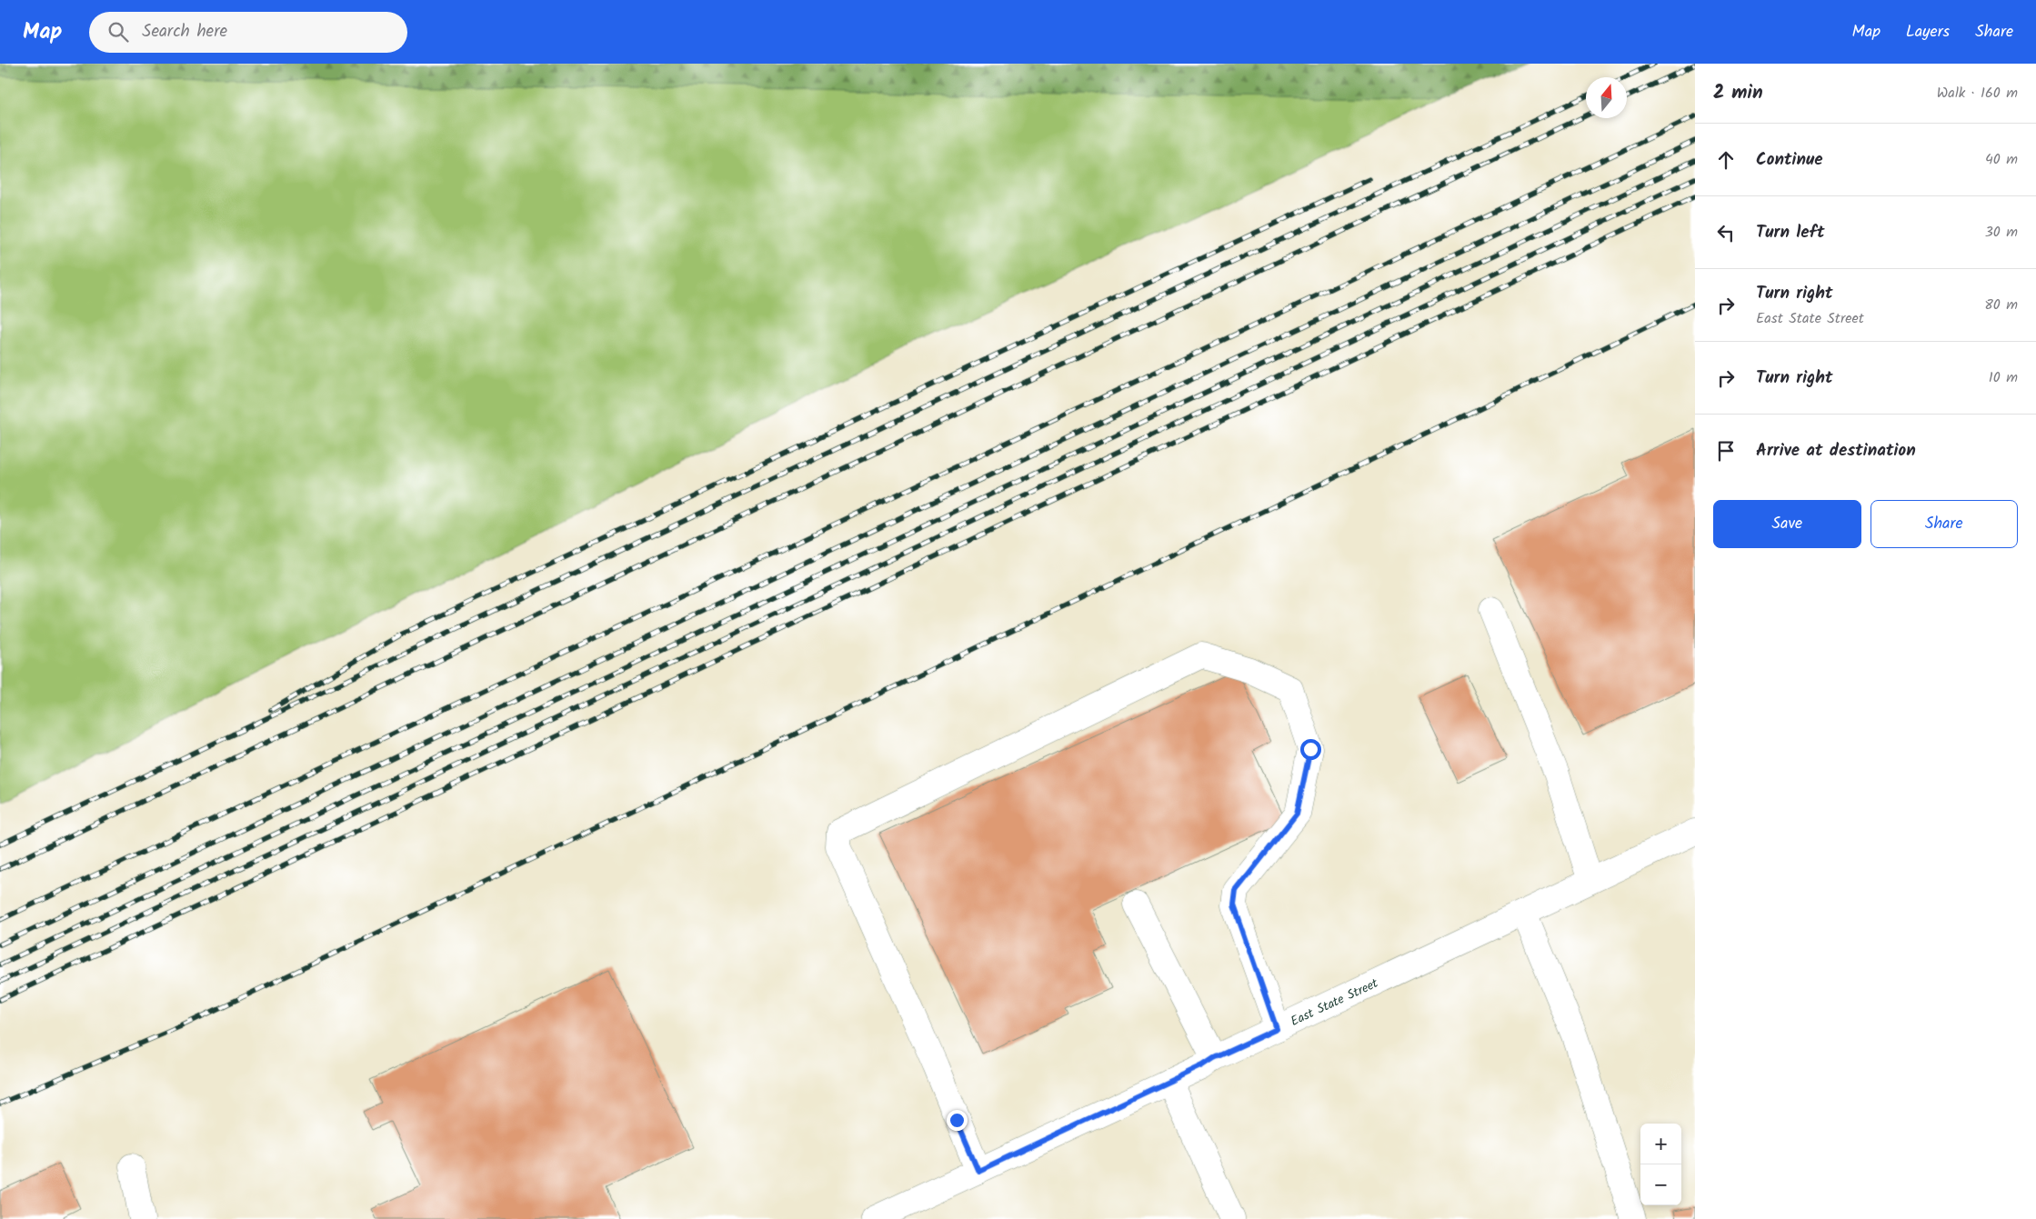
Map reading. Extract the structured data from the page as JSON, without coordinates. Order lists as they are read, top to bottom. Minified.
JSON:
{"streets":{"street":["East State Street"]},"north":"top","page":{"header":"Map","search":"Search here","nav":["Map","Layers","Share"],"heading":["2 min","Walk · 160 m"],"list":[["Continue","40 m"],["Turn left","30 m"],["Turn right","East State Street","80 m"],["Turn right","10 m"],"Arrive at destination"],"buttons":["Save","Share"],"map_buttons":["+","−"]}}
